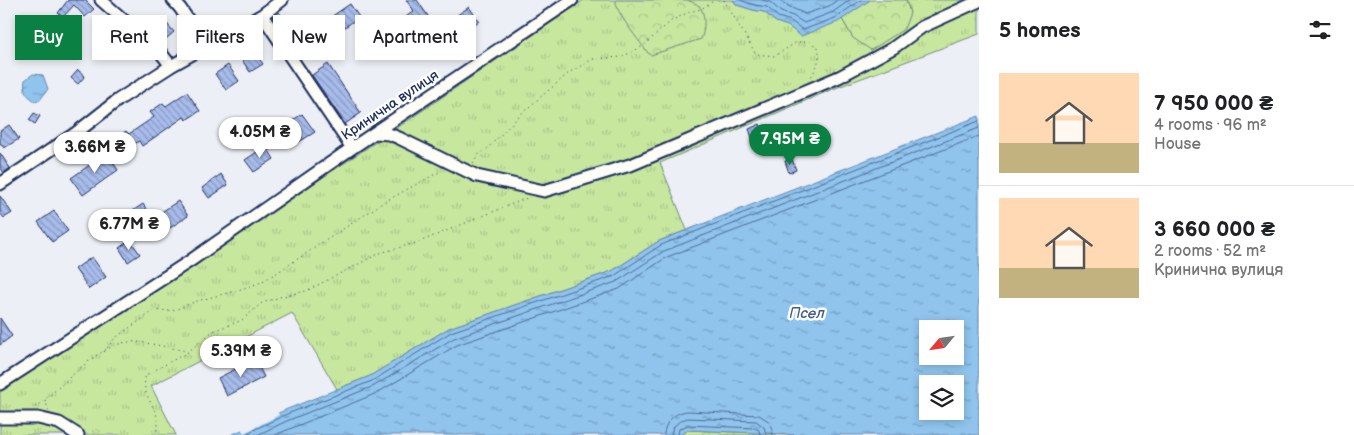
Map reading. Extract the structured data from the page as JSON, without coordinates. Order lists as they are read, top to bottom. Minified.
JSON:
{"streets":{"street":["Кринична вулиця"]},"water":["Псел"],"north":"bottom left","page":{"heading":"5 homes","chip":["Buy","Rent","Filters","New","Apartment"],"list":[{"name":"7 950 000 ₴","note":"4 rooms · 96 m² · House"},{"name":"3 660 000 ₴","note":"2 rooms · 52 m² · Кринична вулиця"}],"price":["4.05M ₴","7.95M ₴","3.66M ₴","6.77M ₴","5.39M ₴"]}}
